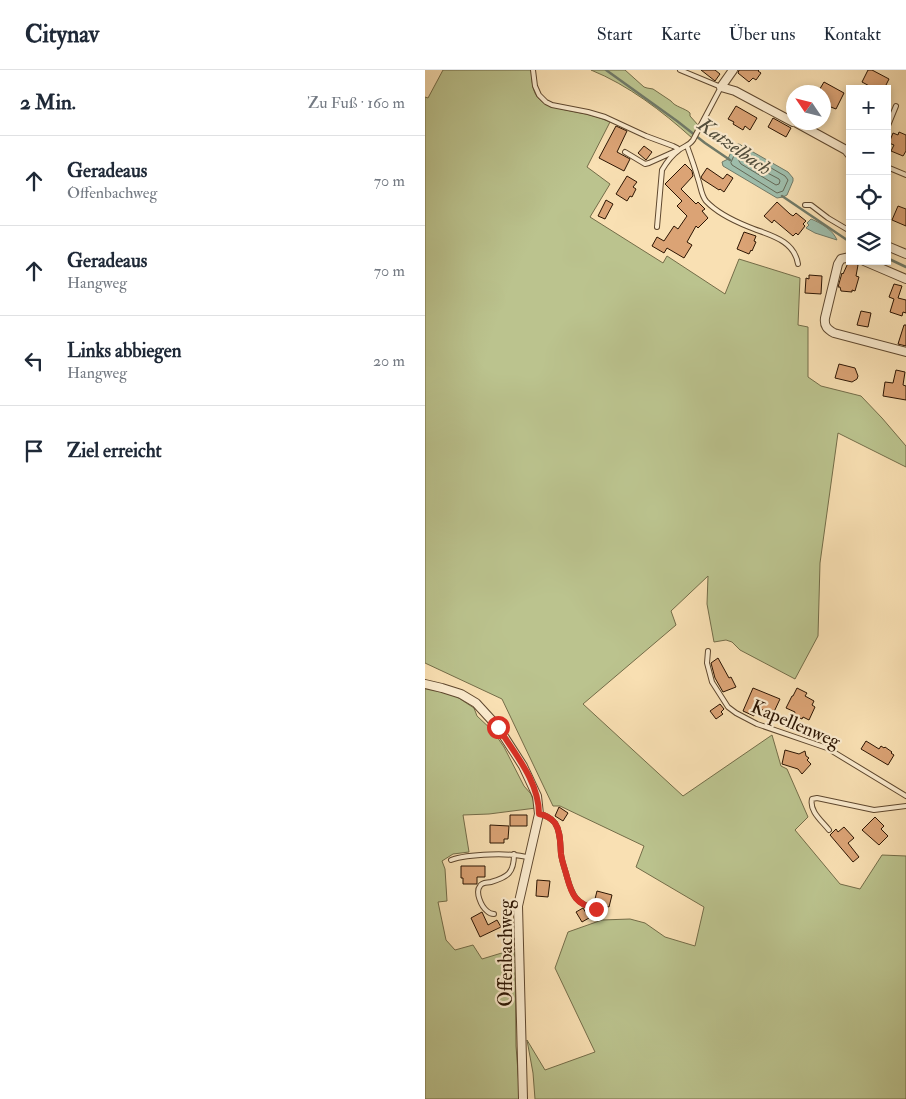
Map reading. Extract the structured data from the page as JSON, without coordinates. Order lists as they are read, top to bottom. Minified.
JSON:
{"streets":{"street":["Offenbachweg"],"lane":["Kapellenweg"]},"water":["Katzelbach"],"north":"top left","page":{"header":"Citynav","nav":["Start","Karte","Über uns","Kontakt"],"heading":["2 Min.","Zu Fuß · 160 m"],"map_buttons":["+","−"],"list":[["Geradeaus","Offenbachweg","70 m"],["Geradeaus","Hangweg","70 m"],["Links abbiegen","Hangweg","20 m"],"Ziel erreicht"]}}
